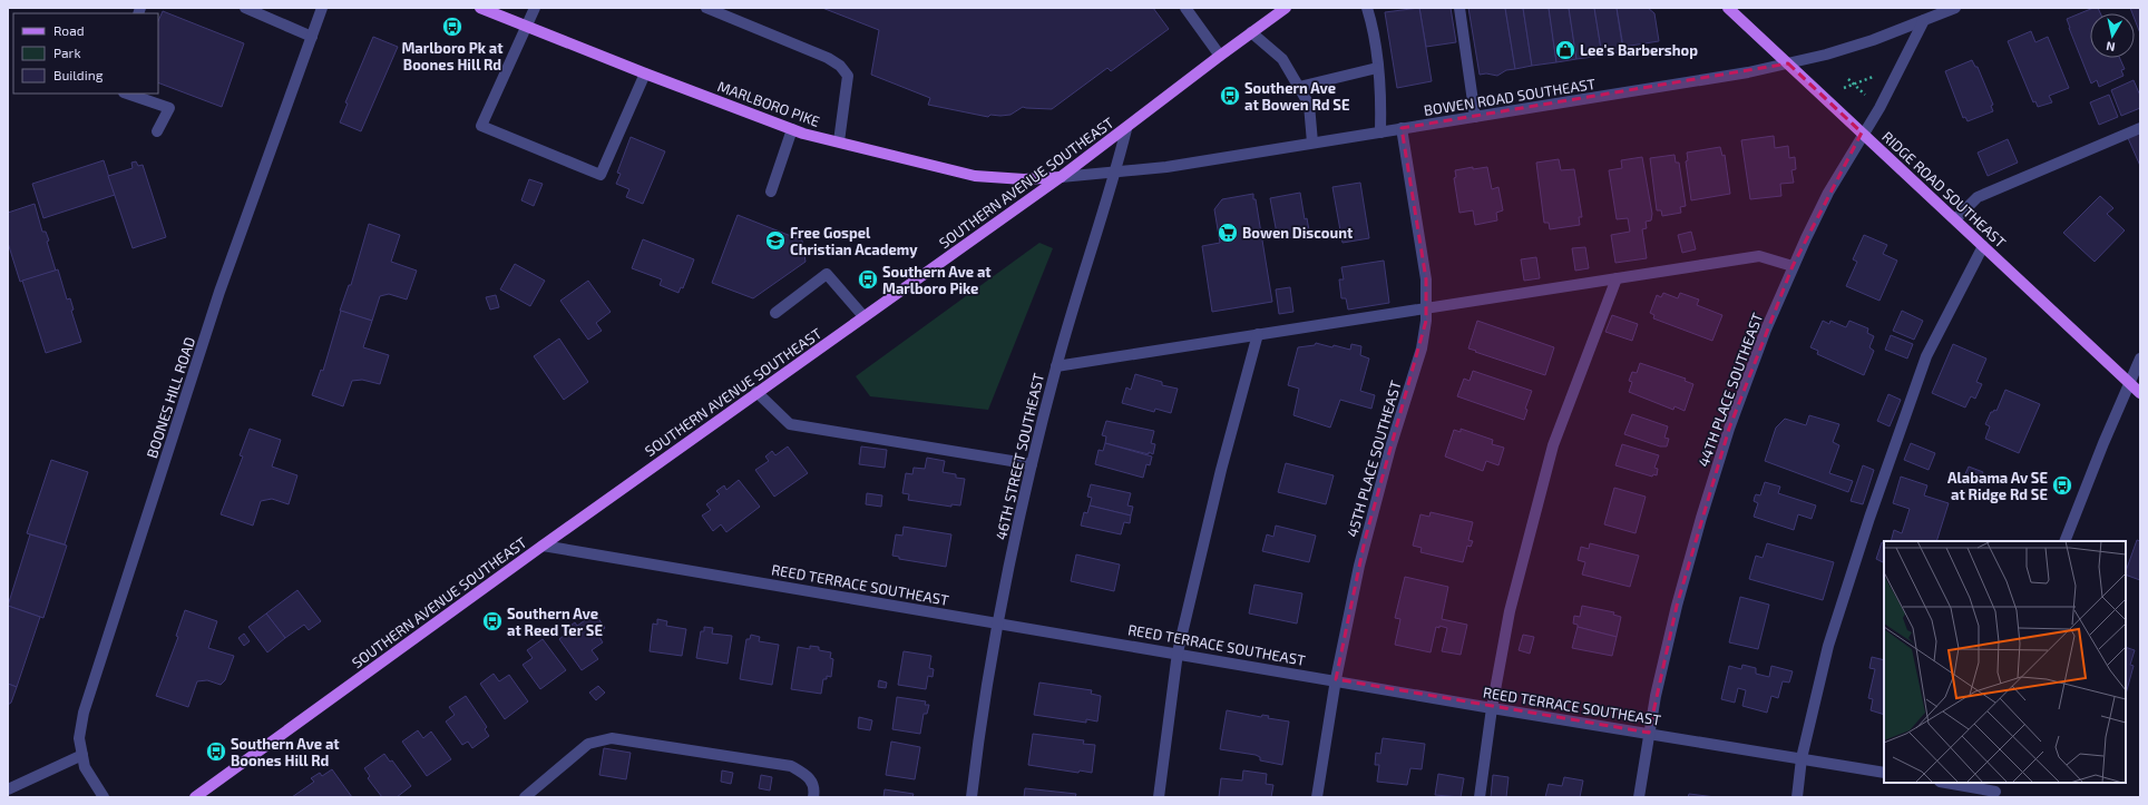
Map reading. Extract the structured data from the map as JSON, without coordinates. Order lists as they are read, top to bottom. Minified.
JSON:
{"streets":{"main road":["MARLBORO PIKE","SOUTHERN AVENUE SOUTHEAST","RIDGE ROAD SOUTHEAST"],"street":["BOWEN ROAD SOUTHEAST","44TH PLACE SOUTHEAST","BOONES HILL ROAD","46TH STREET SOUTHEAST","45TH PLACE SOUTHEAST","REED TERRACE SOUTHEAST"]},"crossings":[["BOWEN ROAD SOUTHEAST","MARLBORO PIKE"],["BOWEN ROAD SOUTHEAST","SOUTHERN AVENUE SOUTHEAST"],["BOWEN ROAD SOUTHEAST","RIDGE ROAD SOUTHEAST"],["BOWEN ROAD SOUTHEAST","44TH PLACE SOUTHEAST"],["BOWEN ROAD SOUTHEAST","46TH STREET SOUTHEAST"],["BOWEN ROAD SOUTHEAST","45TH PLACE SOUTHEAST"],["MARLBORO PIKE","SOUTHERN AVENUE SOUTHEAST"],["SOUTHERN AVENUE SOUTHEAST","46TH STREET SOUTHEAST"],["SOUTHERN AVENUE SOUTHEAST","REED TERRACE SOUTHEAST"],["RIDGE ROAD SOUTHEAST","44TH PLACE SOUTHEAST"],["44TH PLACE SOUTHEAST","REED TERRACE SOUTHEAST"],["46TH STREET SOUTHEAST","REED TERRACE SOUTHEAST"],["45TH PLACE SOUTHEAST","REED TERRACE SOUTHEAST"]],"places":{"bus stop":["Marlboro Pk at Boones Hill Rd","Southern Ave at Bowen Rd SE","Southern Ave at Marlboro Pike","Alabama Av SE at Ridge Rd SE","Southern Ave at Reed Ter SE","Southern Ave at Boones Hill Rd"],"shop":["Lee's Barbershop"],"supermarket":["Bowen Discount"],"school or university":["Free Gospel Christian Academy"]},"legend":["Road","Park","Building"],"north":"bottom"}
